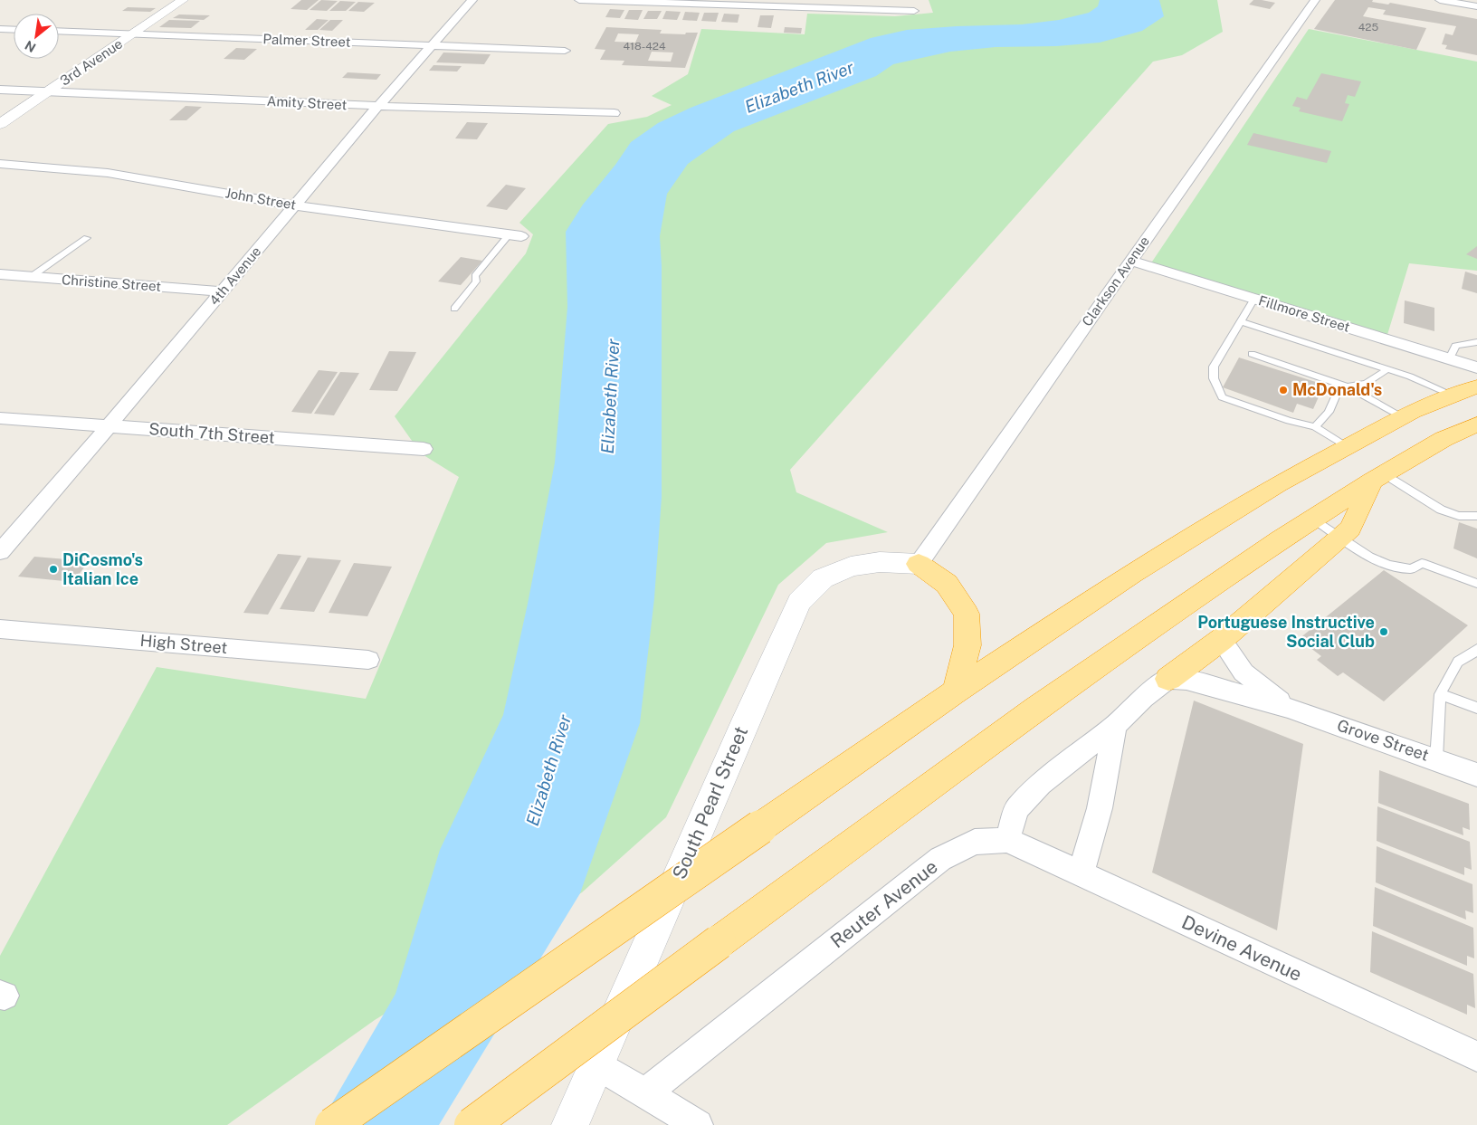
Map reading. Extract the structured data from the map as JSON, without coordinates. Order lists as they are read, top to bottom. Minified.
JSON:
{"streets":{"street":["Palmer Street","3rd Avenue","Amity Street","John Street","4th Avenue","Clarkson Avenue","Christine Street","Fillmore Street","South 7th Street","High Street","Grove Street","South Pearl Street","Reuter Avenue","Devine Avenue"]},"crossings":[["Palmer Street","3rd Avenue"],["Palmer Street","4th Avenue"],["3rd Avenue","Amity Street"],["Amity Street","4th Avenue"],["John Street","4th Avenue"],["4th Avenue","Christine Street"],["4th Avenue","South 7th Street"],["Clarkson Avenue","Fillmore Street"],["Clarkson Avenue","South Pearl Street"],["Reuter Avenue","Devine Avenue"]],"water":["Elizabeth River"],"places":["McDonald's","DiCosmo's Italian Ice","Portuguese Instructive Social Club"],"house_numbers":["425","418-424"],"north":"bottom left"}
